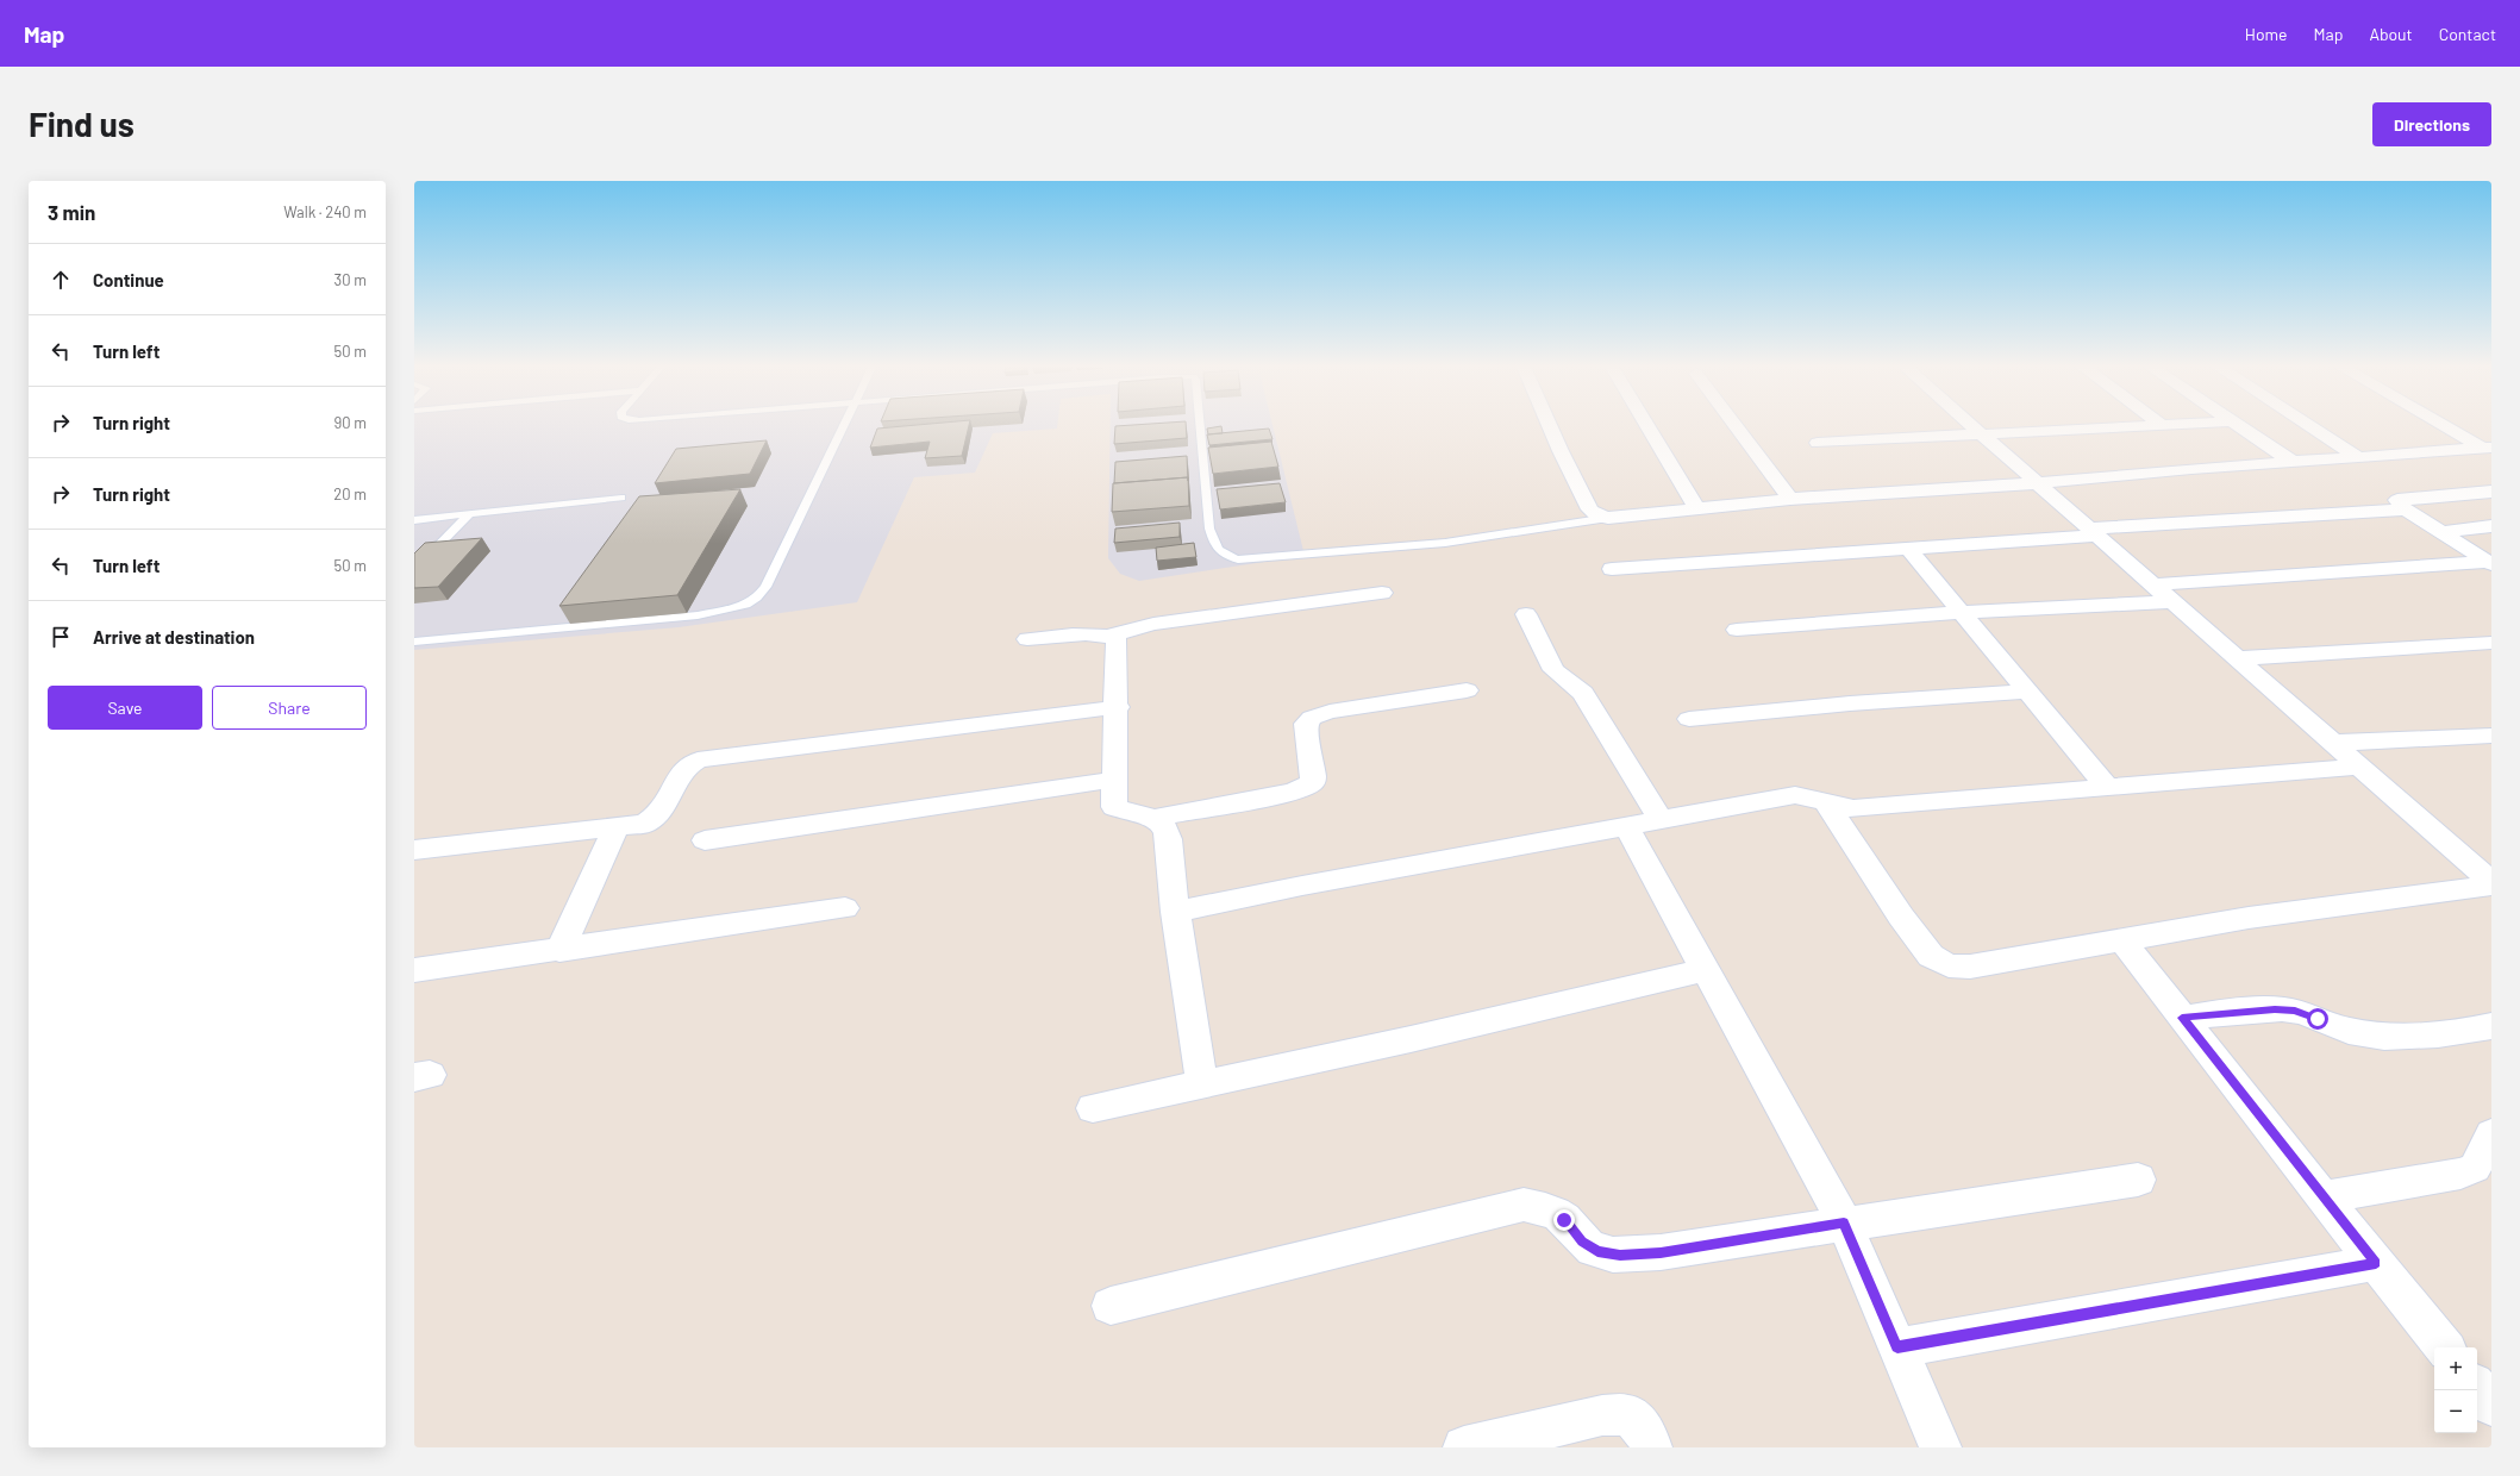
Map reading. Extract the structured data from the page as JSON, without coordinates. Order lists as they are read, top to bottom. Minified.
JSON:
{"page":{"header":"Map","nav":["Home","Map","About","Contact"],"buttons":["Directions",["Save","Share"]],"title":"Find us","heading":["3 min","Walk · 240 m"],"list":[["Continue","30 m"],["Turn left","50 m"],["Turn right","90 m"],["Turn right","20 m"],["Turn left","50 m"],"Arrive at destination"],"map_buttons":["+","−"]}}
